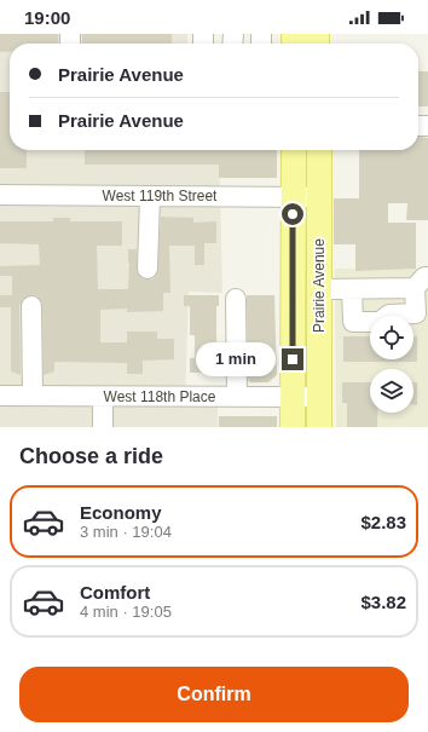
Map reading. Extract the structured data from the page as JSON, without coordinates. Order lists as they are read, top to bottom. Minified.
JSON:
{"streets":{"main road":["Prairie Avenue"],"street":["West 119th Street","West 118th Place"]},"crossings":[["West 119th Street","Prairie Avenue"],["Prairie Avenue","West 118th Place"]],"page":{"status":"19:00","banner":["Prairie Avenue","Prairie Avenue"],"bubble":"1 min","heading":"Choose a ride","list":[{"name":"Economy","note":"3 min · 19:04","value":"$2.83"},{"name":"Comfort","note":"4 min · 19:05","value":"$3.82"}],"buttons":"Confirm"}}
